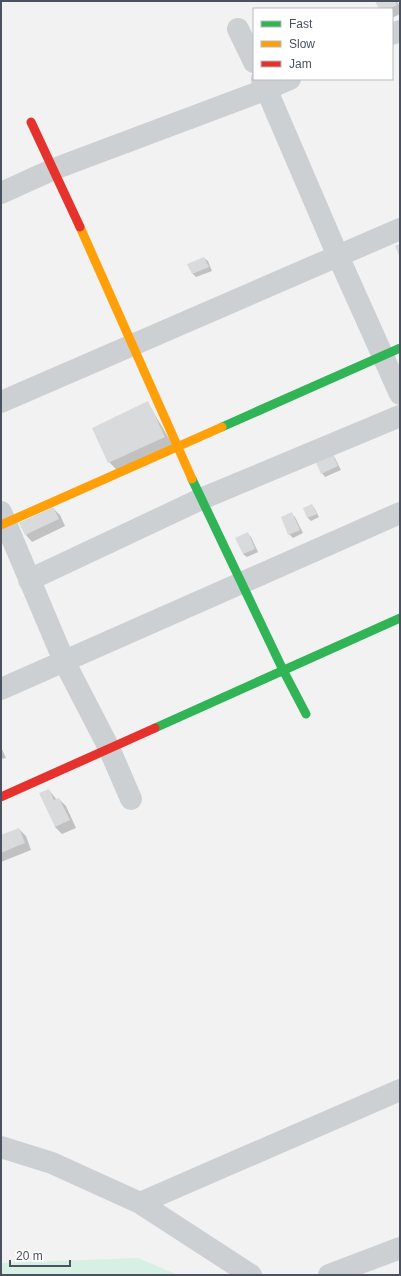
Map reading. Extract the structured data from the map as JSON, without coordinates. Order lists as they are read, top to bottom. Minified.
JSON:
{"legend":["Fast","Slow","Jam"],"scale_bar":"20 m"}
